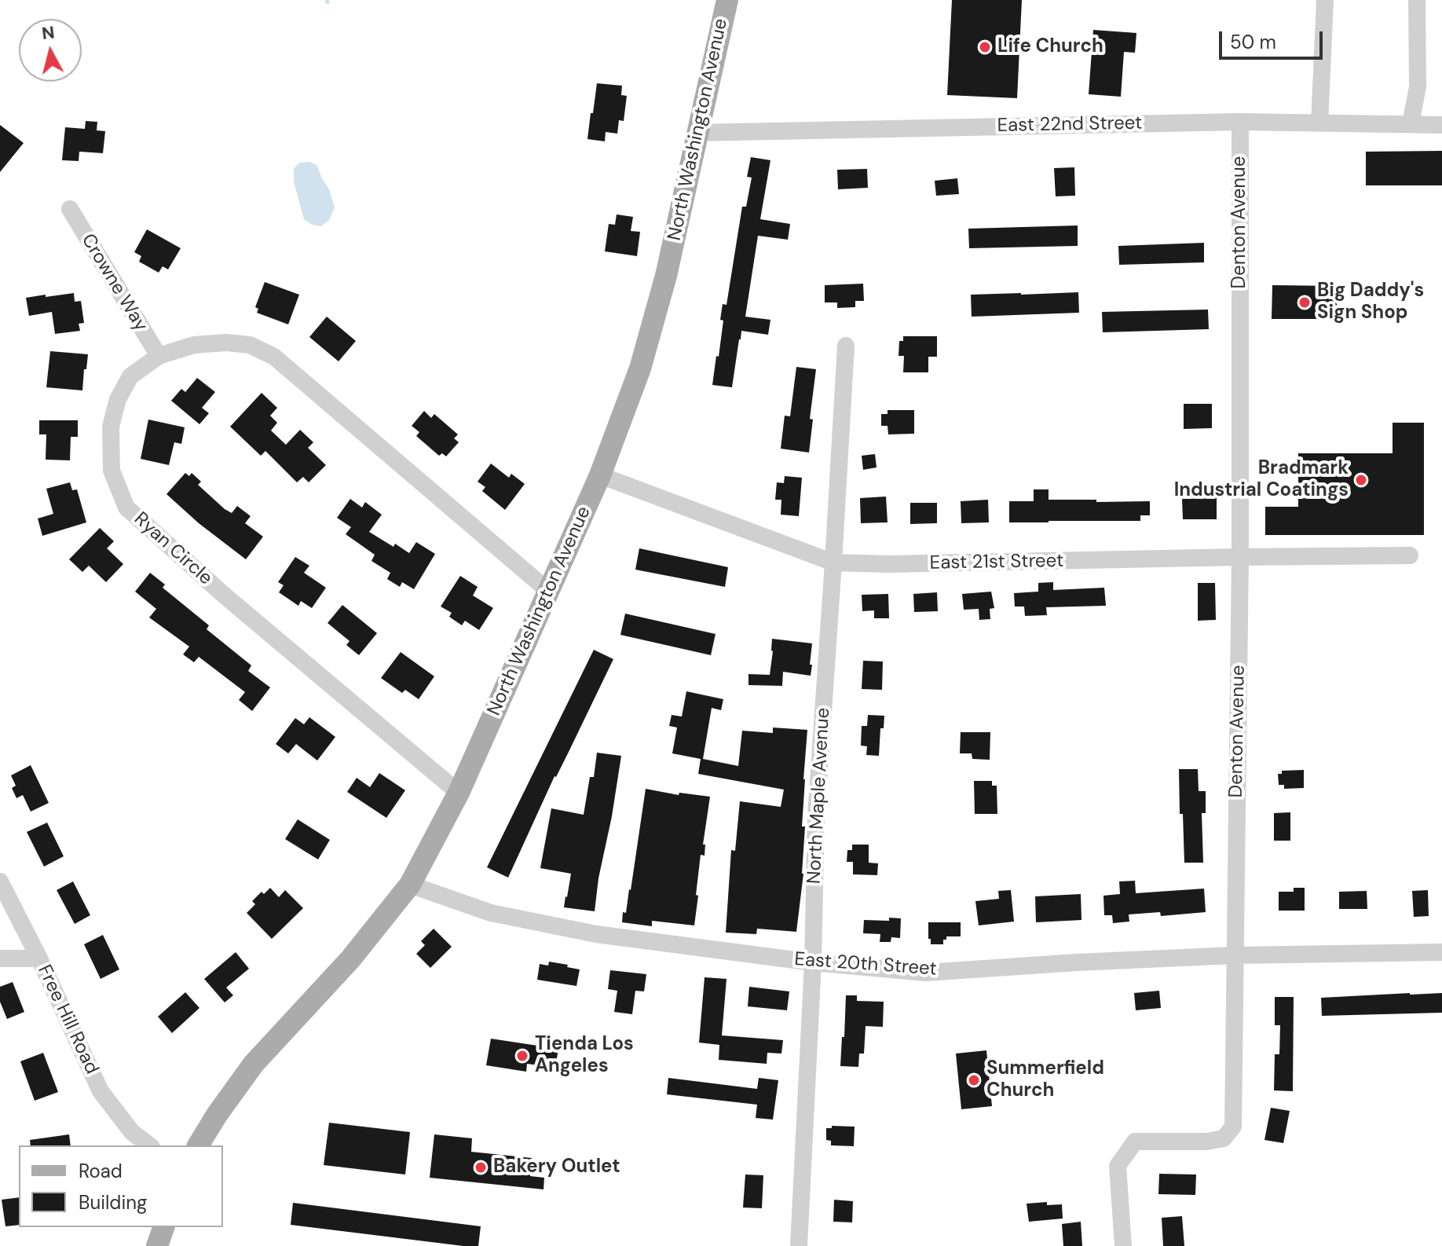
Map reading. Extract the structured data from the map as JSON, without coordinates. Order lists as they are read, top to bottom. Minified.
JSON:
{"streets":{"main road":["North Washington Avenue"],"street":["East 22nd Street","Denton Avenue","Crowne Way","Ryan Circle","East 21st Street","North Maple Avenue","East 20th Street","Free Hill Road"]},"crossings":[["East 22nd Street","North Washington Avenue"],["East 22nd Street","Denton Avenue"],["North Washington Avenue","Ryan Circle"],["North Washington Avenue","East 21st Street"],["North Washington Avenue","East 20th Street"],["Denton Avenue","East 21st Street"],["Denton Avenue","East 20th Street"],["Crowne Way","Ryan Circle"],["East 21st Street","North Maple Avenue"],["North Maple Avenue","East 20th Street"]],"places":["Life Church","Big Daddy's Sign Shop","Bradmark Industrial Coatings","Tienda Los Angeles","Summerfield Church","Bakery Outlet"],"legend":["Road","Building"],"scale_bar":"50 m","north":"top"}
